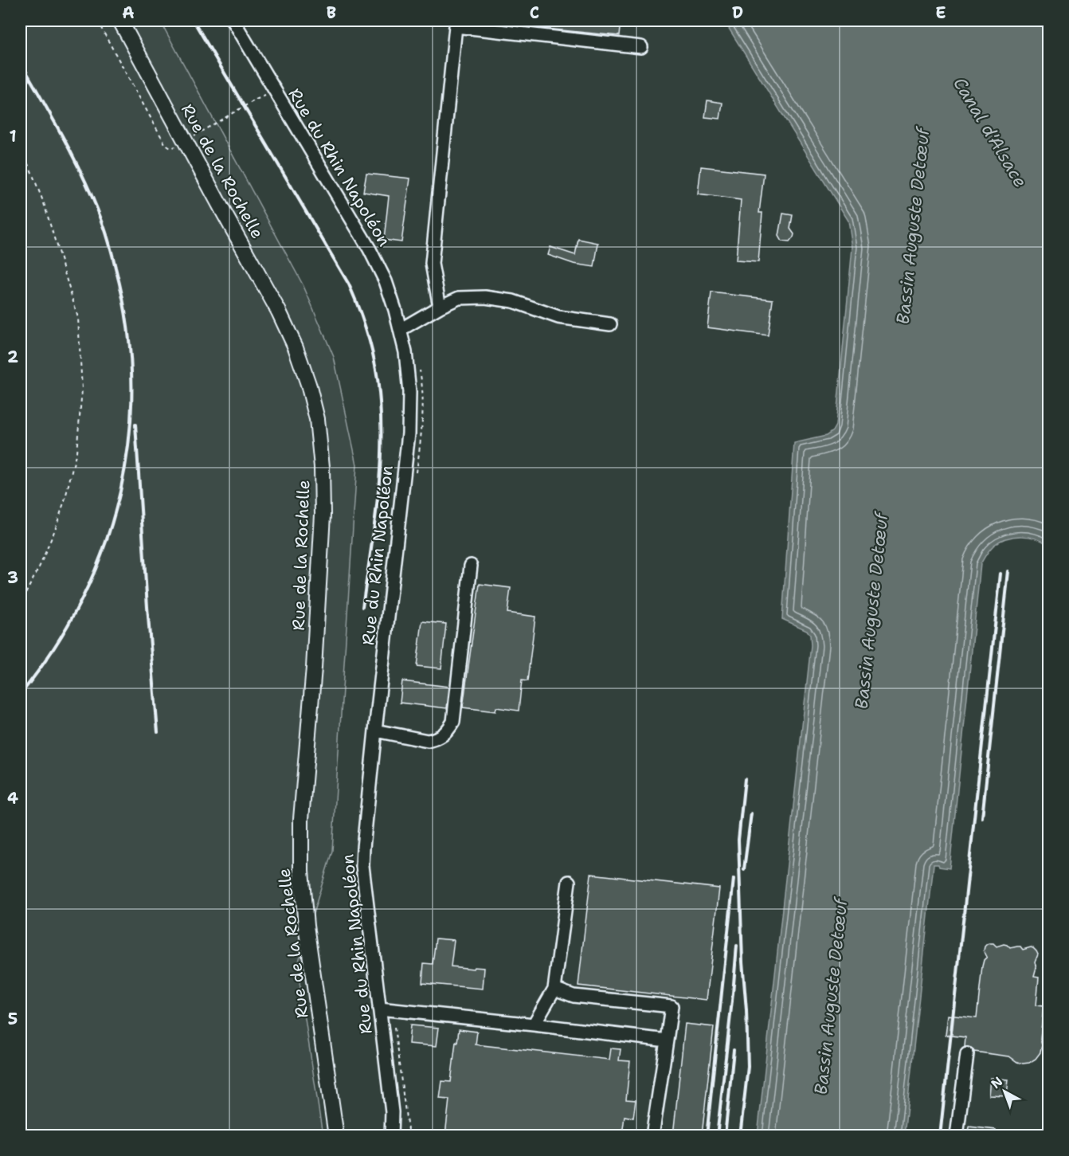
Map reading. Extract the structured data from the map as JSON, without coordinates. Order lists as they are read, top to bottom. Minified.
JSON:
{"streets":{"main road":["Rue de la Rochelle"],"street":["Rue du Rhin Napoléon"]},"water":["Canal d'Alsace","Bassin Auguste Detœuf"],"north":"top left","grid":{"columns":["A","B","C","D","E"],"rows":["1","2","3","4","5"]}}
